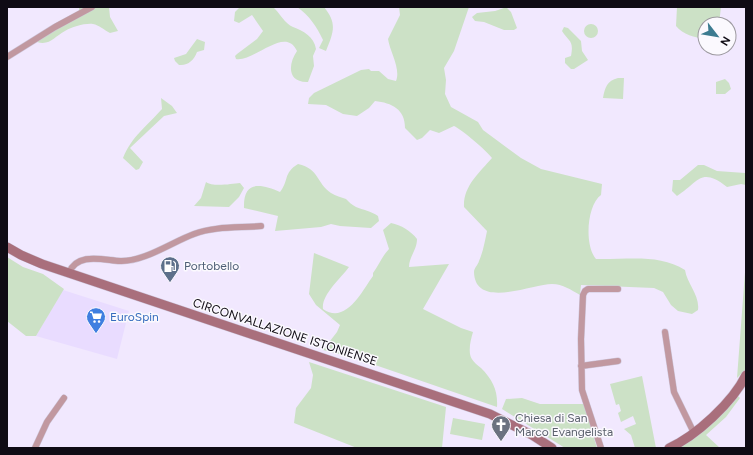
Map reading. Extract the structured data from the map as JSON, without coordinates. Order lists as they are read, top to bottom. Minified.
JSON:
{"streets":{"main road":["CIRCONVALLAZIONE ISTONIENSE"]},"places":{"fuel station":["Portobello"],"supermarket":["EuroSpin"],"church":["Chiesa di San Marco Evangelista"]},"north":"bottom right"}
